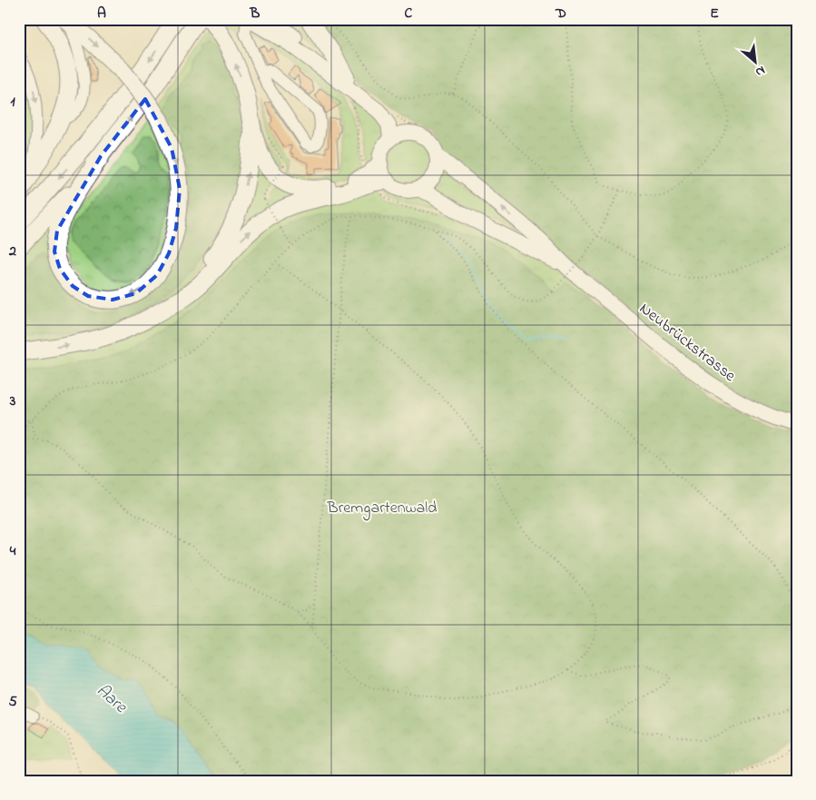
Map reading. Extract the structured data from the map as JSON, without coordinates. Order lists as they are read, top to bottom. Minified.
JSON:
{"streets":{"main road":["Neubrückstrasse"]},"water":["Aare"],"parks":["Bremgartenwald"],"north":"bottom right","grid":{"columns":["A","B","C","D","E"],"rows":["1","2","3","4","5"]}}
